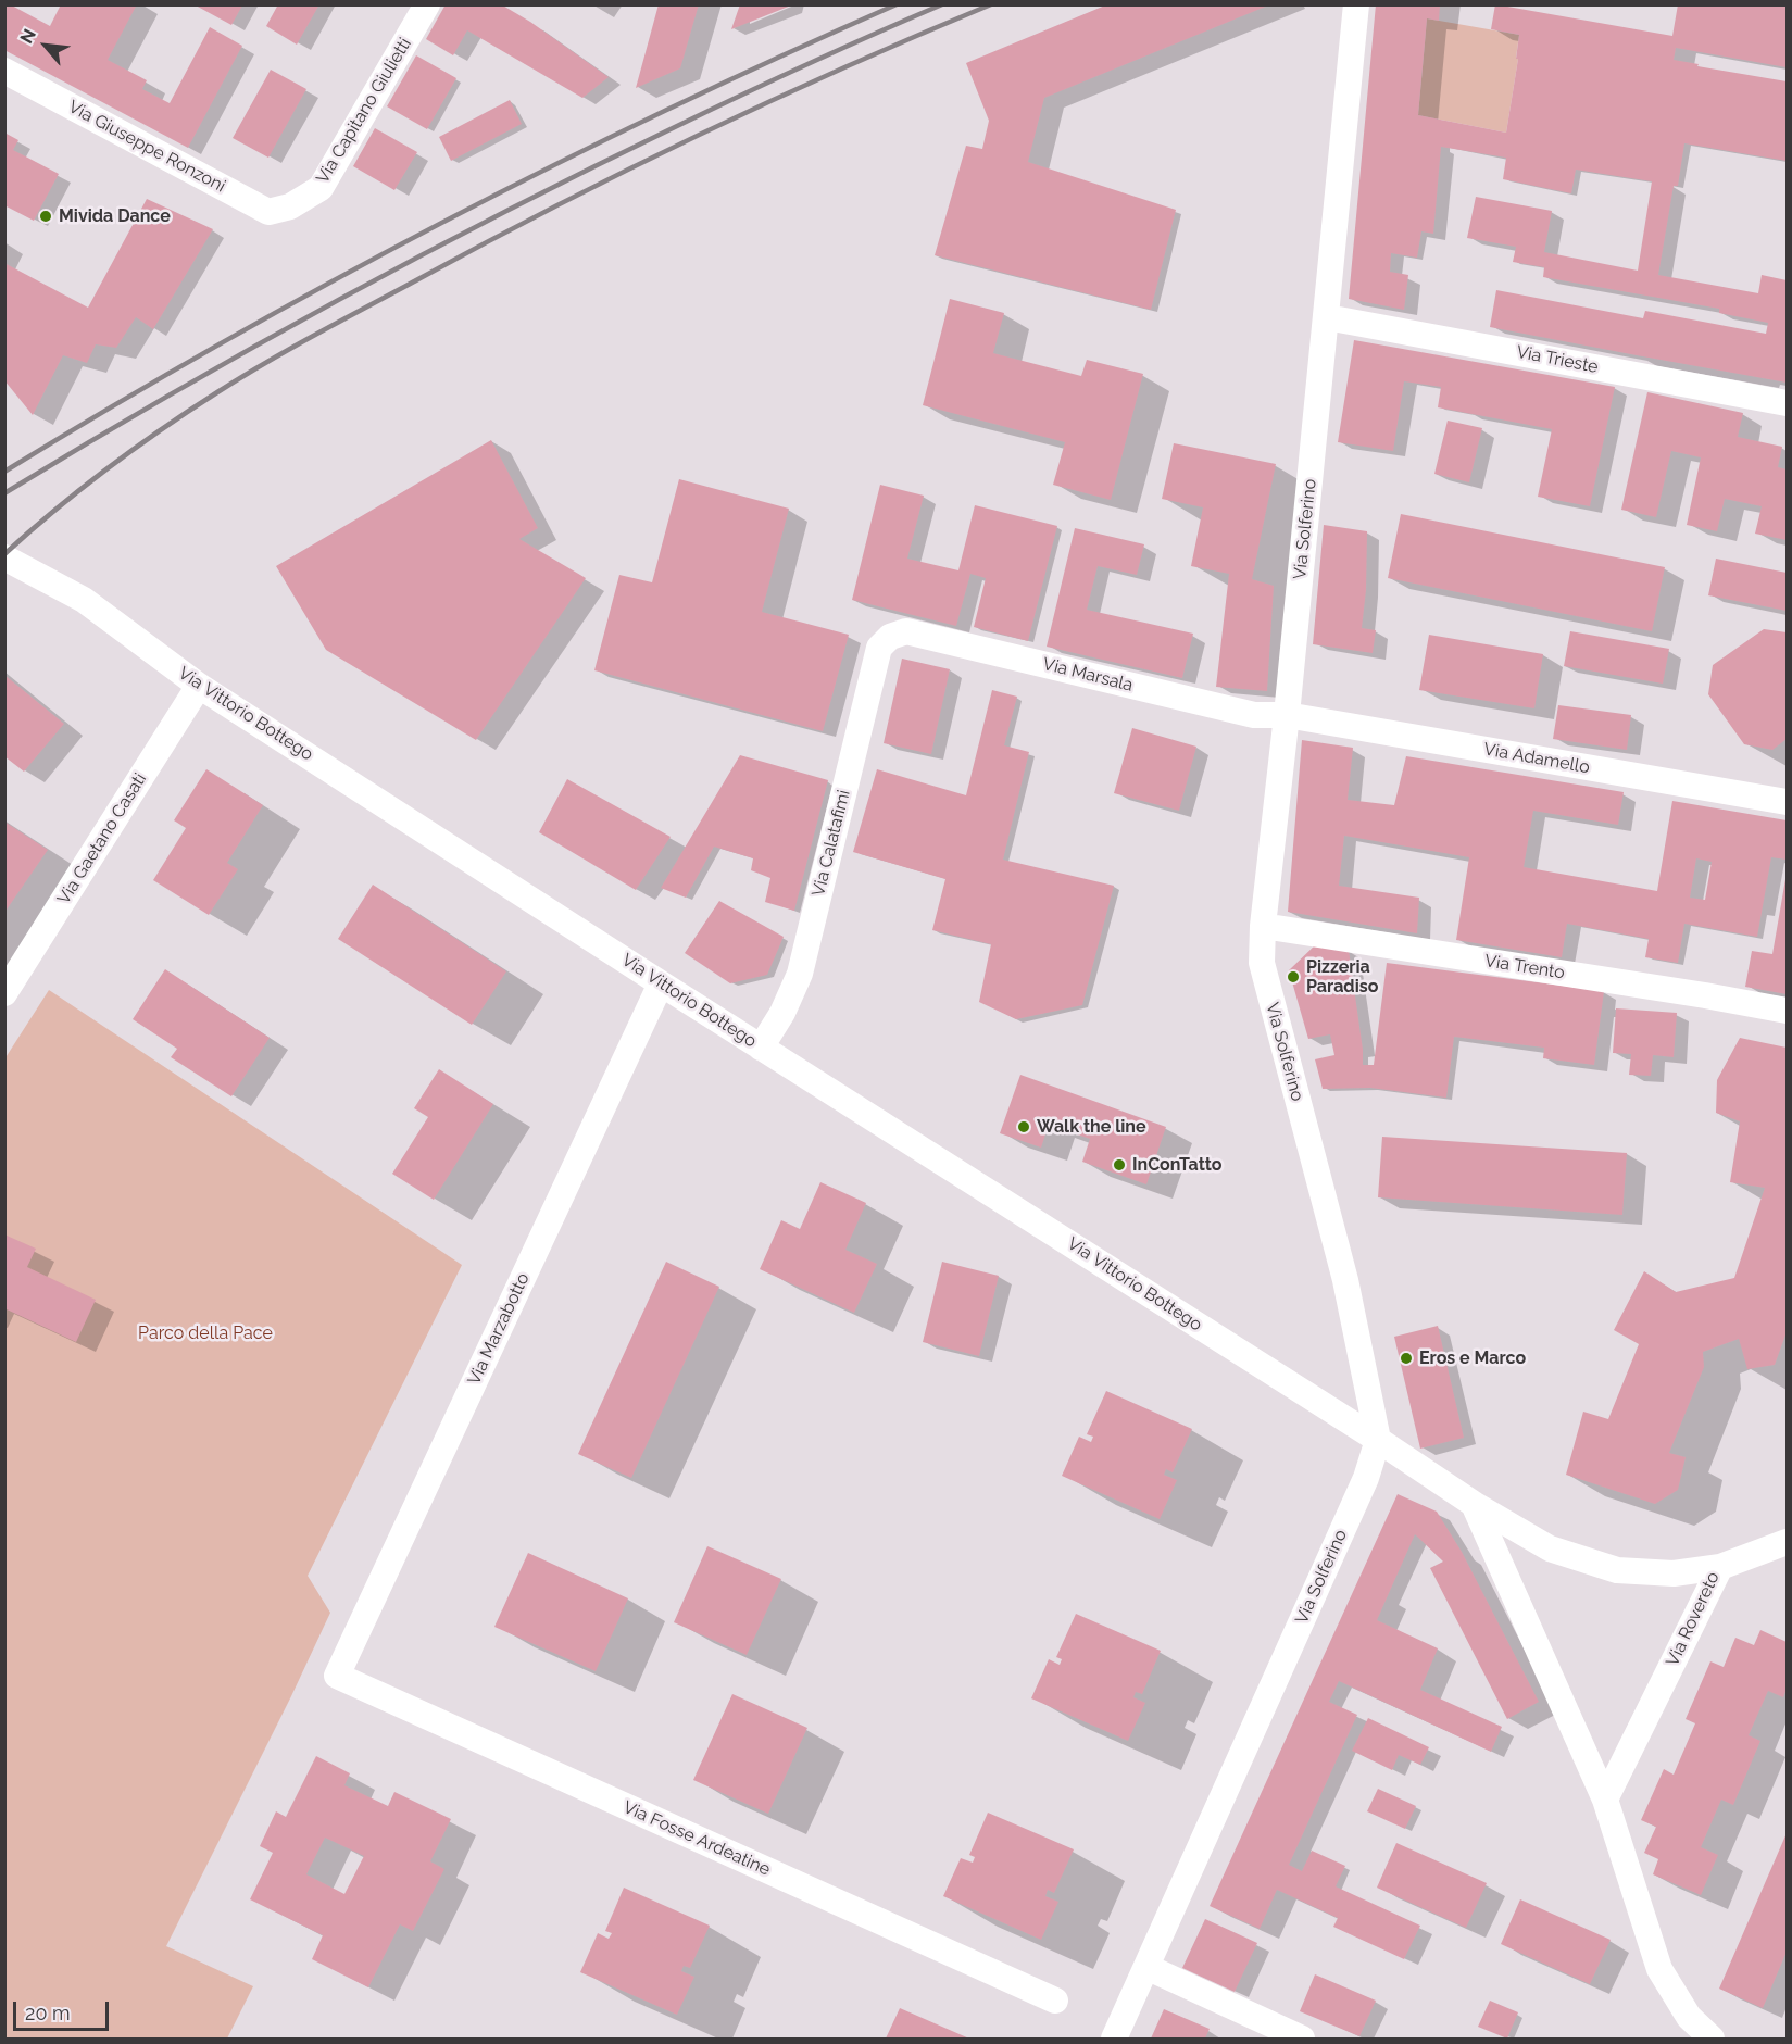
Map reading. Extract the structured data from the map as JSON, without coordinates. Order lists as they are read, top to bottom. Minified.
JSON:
{"streets":{"street":["Via Capitano Giulietti","Via Giuseppe Ronzoni","Via Trieste","Via Solferino","Via Marsala","Via Vittorio Bottego","Via Adamello","Via Gaetano Casati","Via Calatafimi","Via Trento","Via Marzabotto","Via Rovereto","Via Fosse Ardeatine"]},"crossings":[["Via Capitano Giulietti","Via Giuseppe Ronzoni"],["Via Trieste","Via Solferino"],["Via Solferino","Via Marsala"],["Via Solferino","Via Vittorio Bottego"],["Via Solferino","Via Adamello"],["Via Solferino","Via Trento"],["Via Solferino","Via Rovereto"],["Via Marsala","Via Adamello"],["Via Marsala","Via Calatafimi"],["Via Vittorio Bottego","Via Gaetano Casati"],["Via Vittorio Bottego","Via Calatafimi"],["Via Vittorio Bottego","Via Marzabotto"],["Via Vittorio Bottego","Via Rovereto"],["Via Marzabotto","Via Fosse Ardeatine"]],"parks":["Parco della Pace"],"places":["Mivida Dance","Pizzeria Paradiso","Walk the line","InConTatto","Eros e Marco"],"scale_bar":"20 m","north":"top left"}
